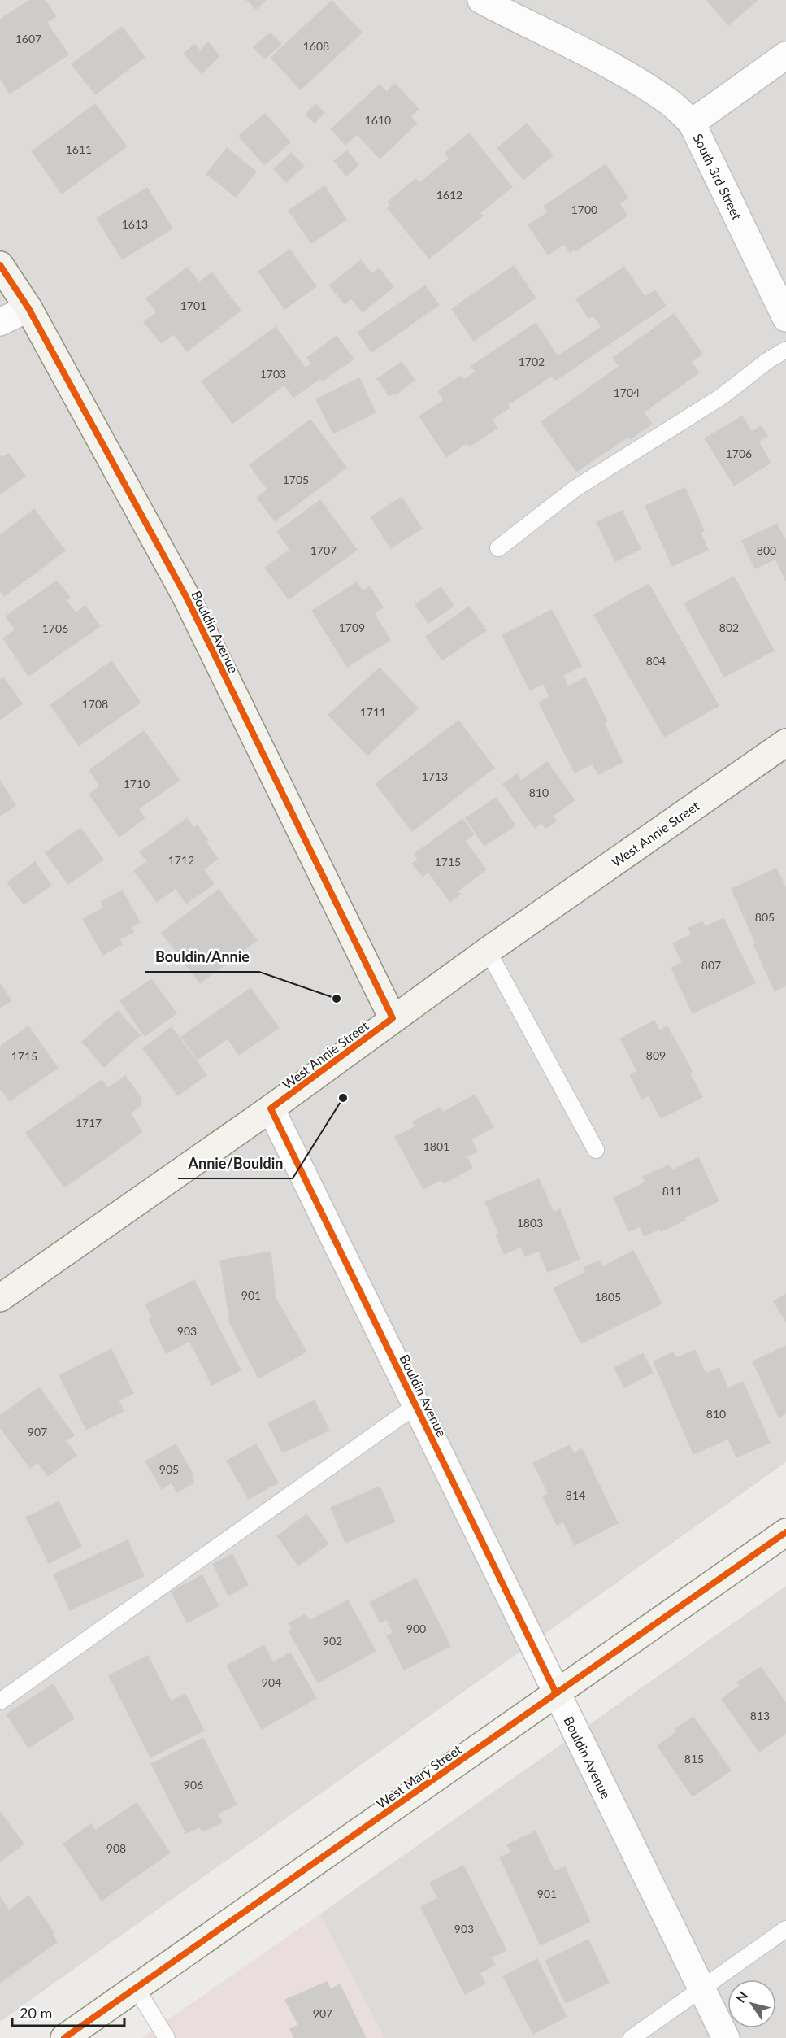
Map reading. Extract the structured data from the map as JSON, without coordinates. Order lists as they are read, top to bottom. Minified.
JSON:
{"streets":{"street":["South 3rd Street","Bouldin Avenue","West Annie Street","West Mary Street"]},"crossings":[["Bouldin Avenue","West Annie Street"],["Bouldin Avenue","West Mary Street"]],"places":["Bouldin/Annie","Annie/Bouldin"],"house_numbers":["1607","1608","1610","1611","1612","1700","1613","1701","1702","1703","1704","1706","1705","1707","800","1709","802","1706","804","1708","1711","1713","1710","810","1712","1715","805","807","809","1715","1717","1801","811","1803","901","1805","903","810","907","905","814","900","902","904","813","815","906","908","901","903","907"],"scale_bar":"20 m","north":"top left"}
